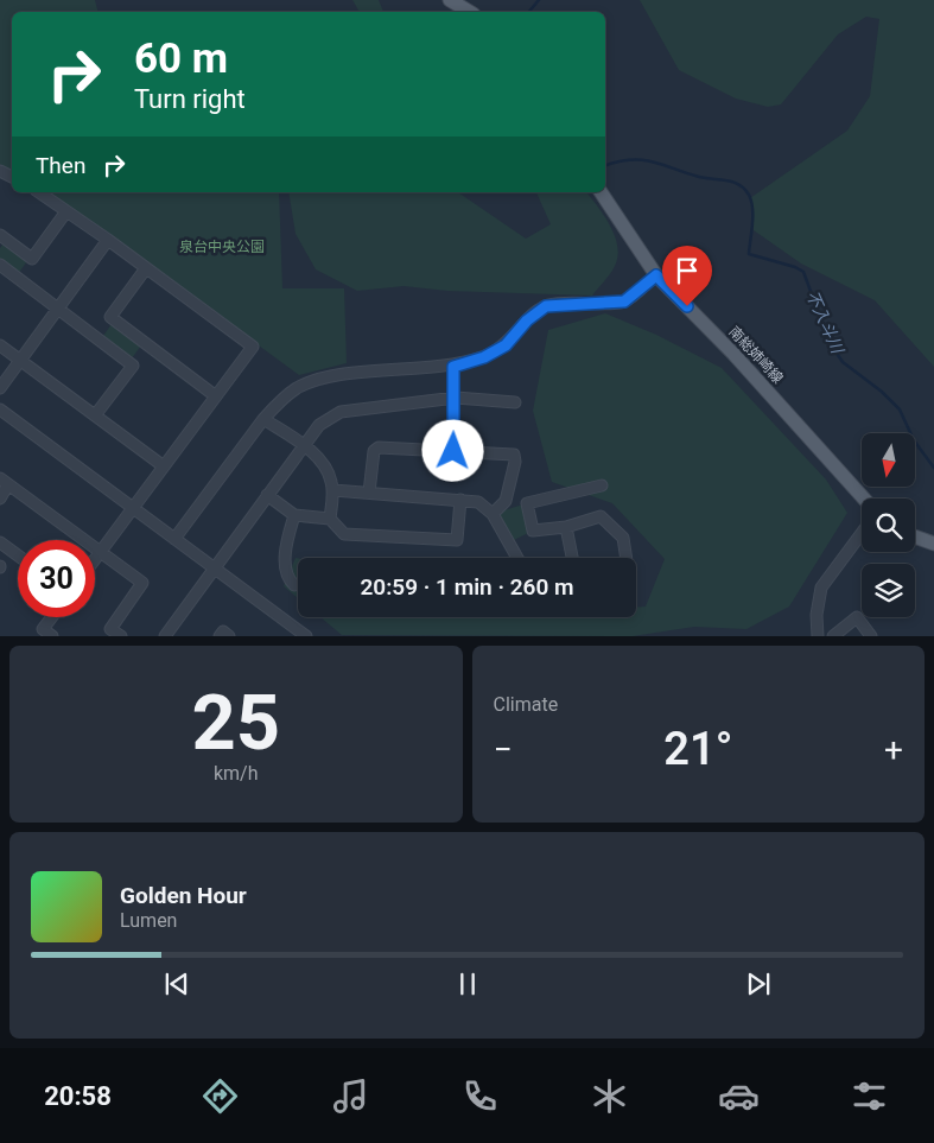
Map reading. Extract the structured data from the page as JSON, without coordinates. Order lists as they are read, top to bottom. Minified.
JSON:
{"streets":{"main road":["南総姉崎線"]},"water":["不入斗川"],"parks":["泉台中央公園"],"north":"bottom","page":{"turn":["60 m","Turn right"],"then":"Then","limit":"30","trip":"20:59 · 1 min · 260 m","tile":[["25","km/h"],"Climate"],"heat":["−","21°","+"],"song":["Golden Hour","Lumen"],"tabs":"20:58"}}
